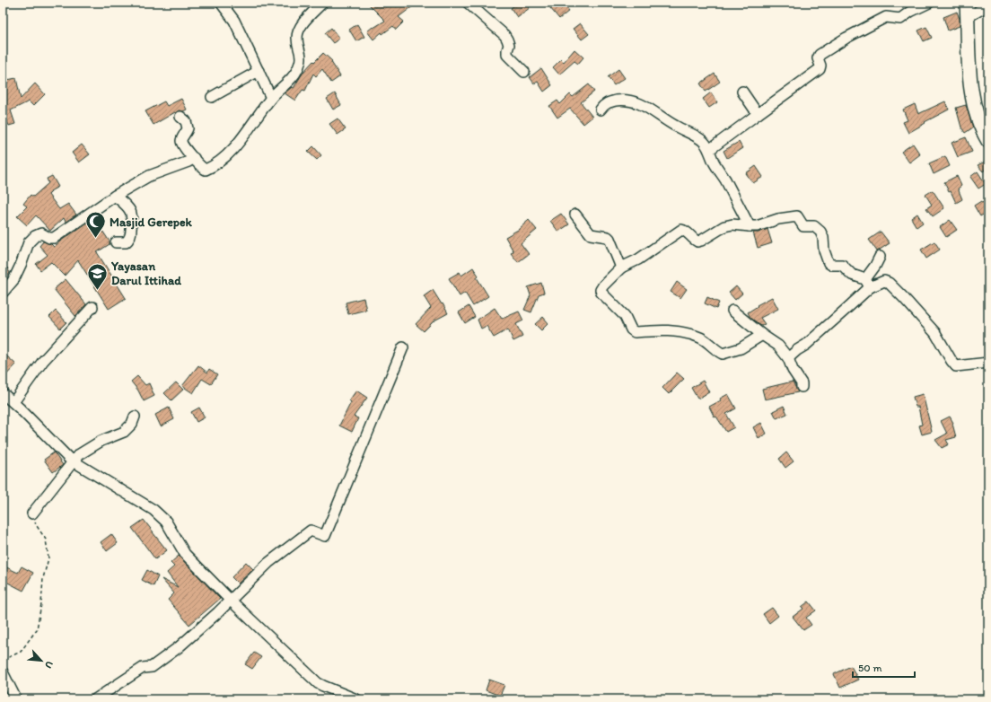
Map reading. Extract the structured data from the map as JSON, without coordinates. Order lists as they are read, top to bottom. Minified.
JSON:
{"places":{"mosque":["Masjid Gerepek"],"school or university":["Yayasan Darul Ittihad"]},"scale_bar":"50 m","north":"bottom right"}
